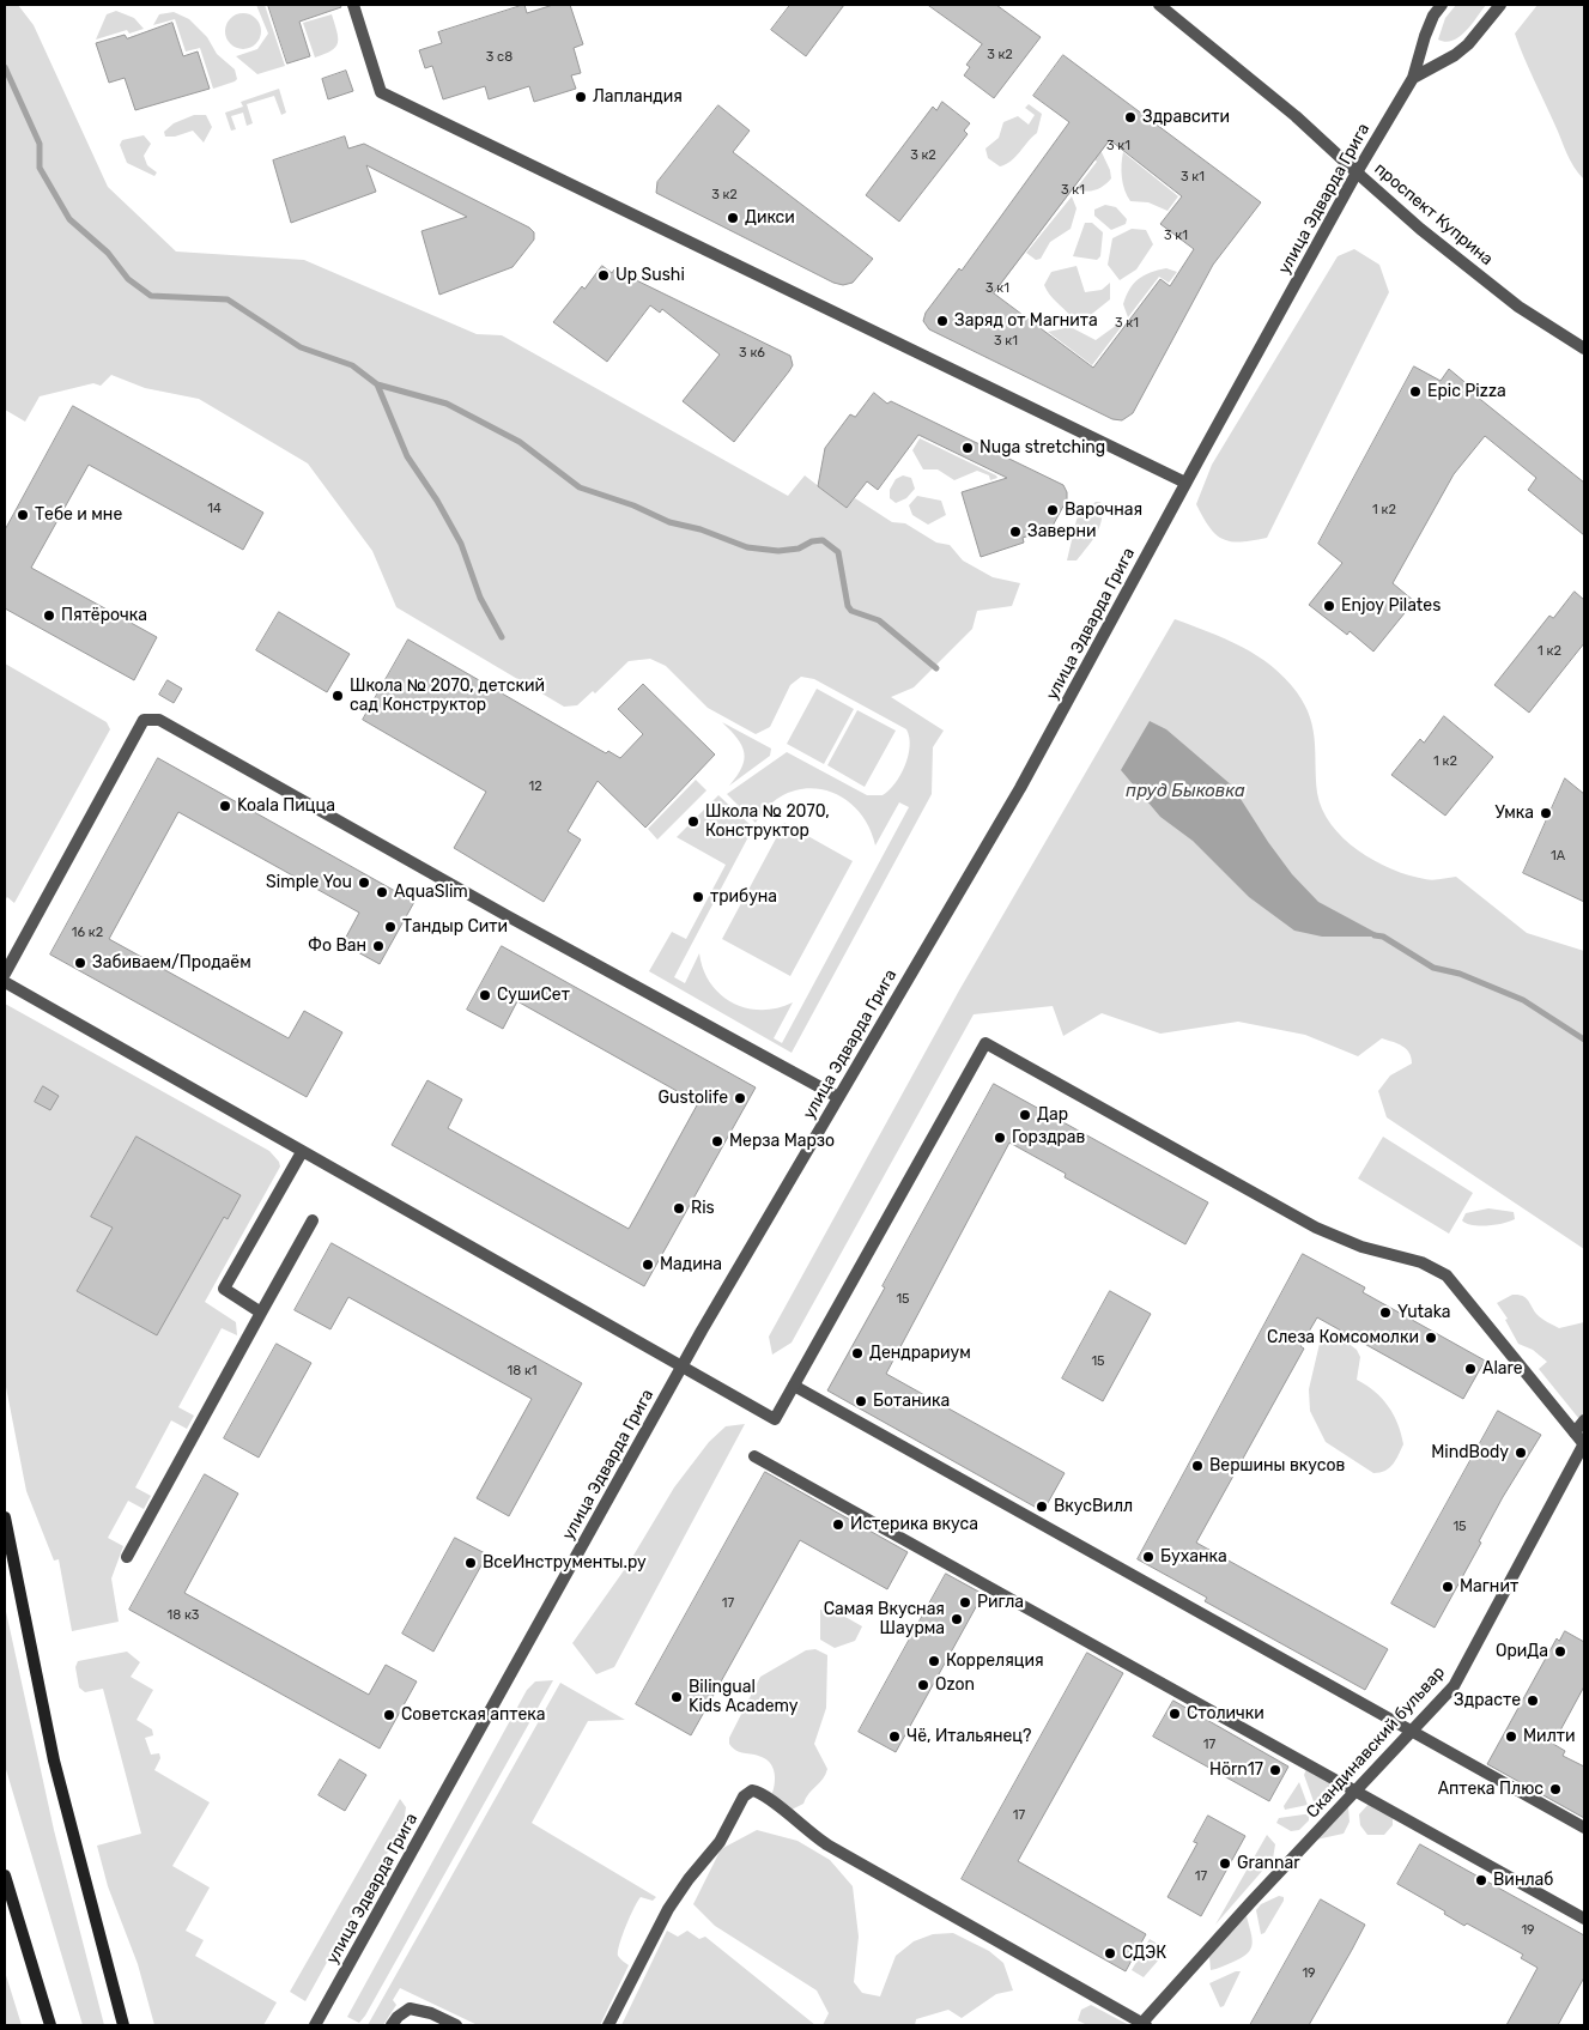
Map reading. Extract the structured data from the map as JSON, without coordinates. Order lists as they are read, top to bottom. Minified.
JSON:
{"streets":{"street":["улица Эдварда Грига","проспект Куприна","Скандинавский бульвар"]},"crossings":[["улица Эдварда Грига","проспект Куприна"]],"water":["пруд Быковка"],"places":["Лапландия","Здравсити","Дикси","Up Sushi","Заряд от Магнита","Epic Pizza","Nuga stretching","Варочная","Тебе и мне","Заверни","Enjoy Pilates","Пятёрочка","Школа № 2070, детский сад Конструктор","Koala Пицца","Умка","Школа № 2070, Конструктор","Simple You","AquaSlim","трибуна","Тандыр Сити","Фо Ван","Забиваем/Продаём","СушиСет","Gustolife","Дар","Горздрав","Мерза Марзо","Ris","Мадина","Yutaka","Слеза Комсомолки","Дендрариум","Alare","Ботаника","MindBody","Вершины вкусов","ВкусВилл","Истерика вкуса","Буханка","ВсеИнструменты.ру","Магнит","Ригла","Самая Вкусная Шаурма","ОриДа","Корреляция","Ozon","Bilingual Kids Academy","Здрасте","Столички","Советская аптека","Чё, Итальянец?","Милти","Hörn17","Аптека Плюс","Grannar","Винлаб","СДЭК"],"house_numbers":["3 к2","3 с8","3 к1","3 к2","3 к1","3 к1","3 к2","3 к1","3 к1","3 к1","3 к1","3 к6","14","1 к2","1 к2","1 к2","12","1А","16 к2","15","15","18 к1","15","17","18 к3","17","17","17","19","19"]}
